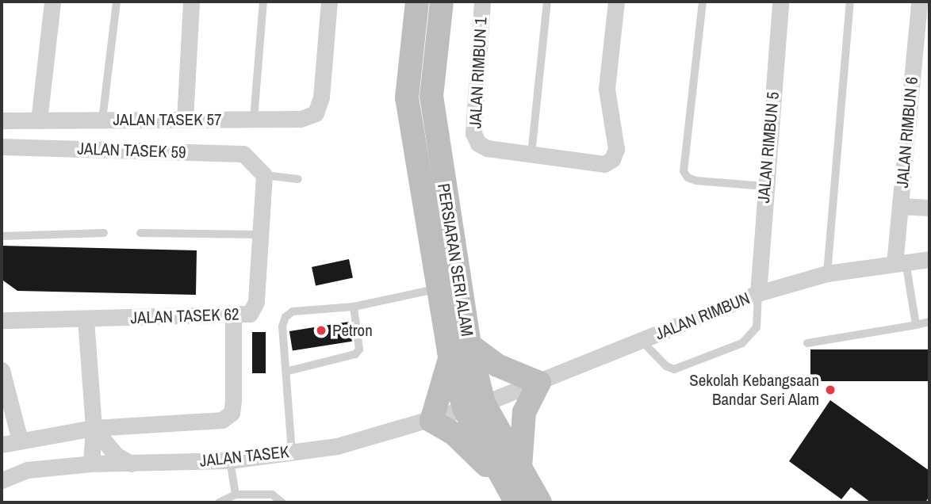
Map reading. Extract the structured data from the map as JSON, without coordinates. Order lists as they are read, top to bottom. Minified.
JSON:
{"streets":{"main road":["PERSIARAN SERI ALAM"],"street":["JALAN RIMBUN 1","JALAN TASEK 57","JALAN RIMBUN 6","JALAN RIMBUN 5","JALAN TASEK 59","JALAN TASEK 62","JALAN RIMBUN","JALAN TASEK"]},"crossings":[["JALAN RIMBUN 6","JALAN RIMBUN"],["JALAN RIMBUN 5","JALAN RIMBUN"],["JALAN TASEK 59","JALAN TASEK 62"],["PERSIARAN SERI ALAM","JALAN RIMBUN"],["PERSIARAN SERI ALAM","JALAN TASEK"],["JALAN RIMBUN","JALAN TASEK"]],"places":["Petron","Sekolah Kebangsaan Bandar Seri Alam"]}
